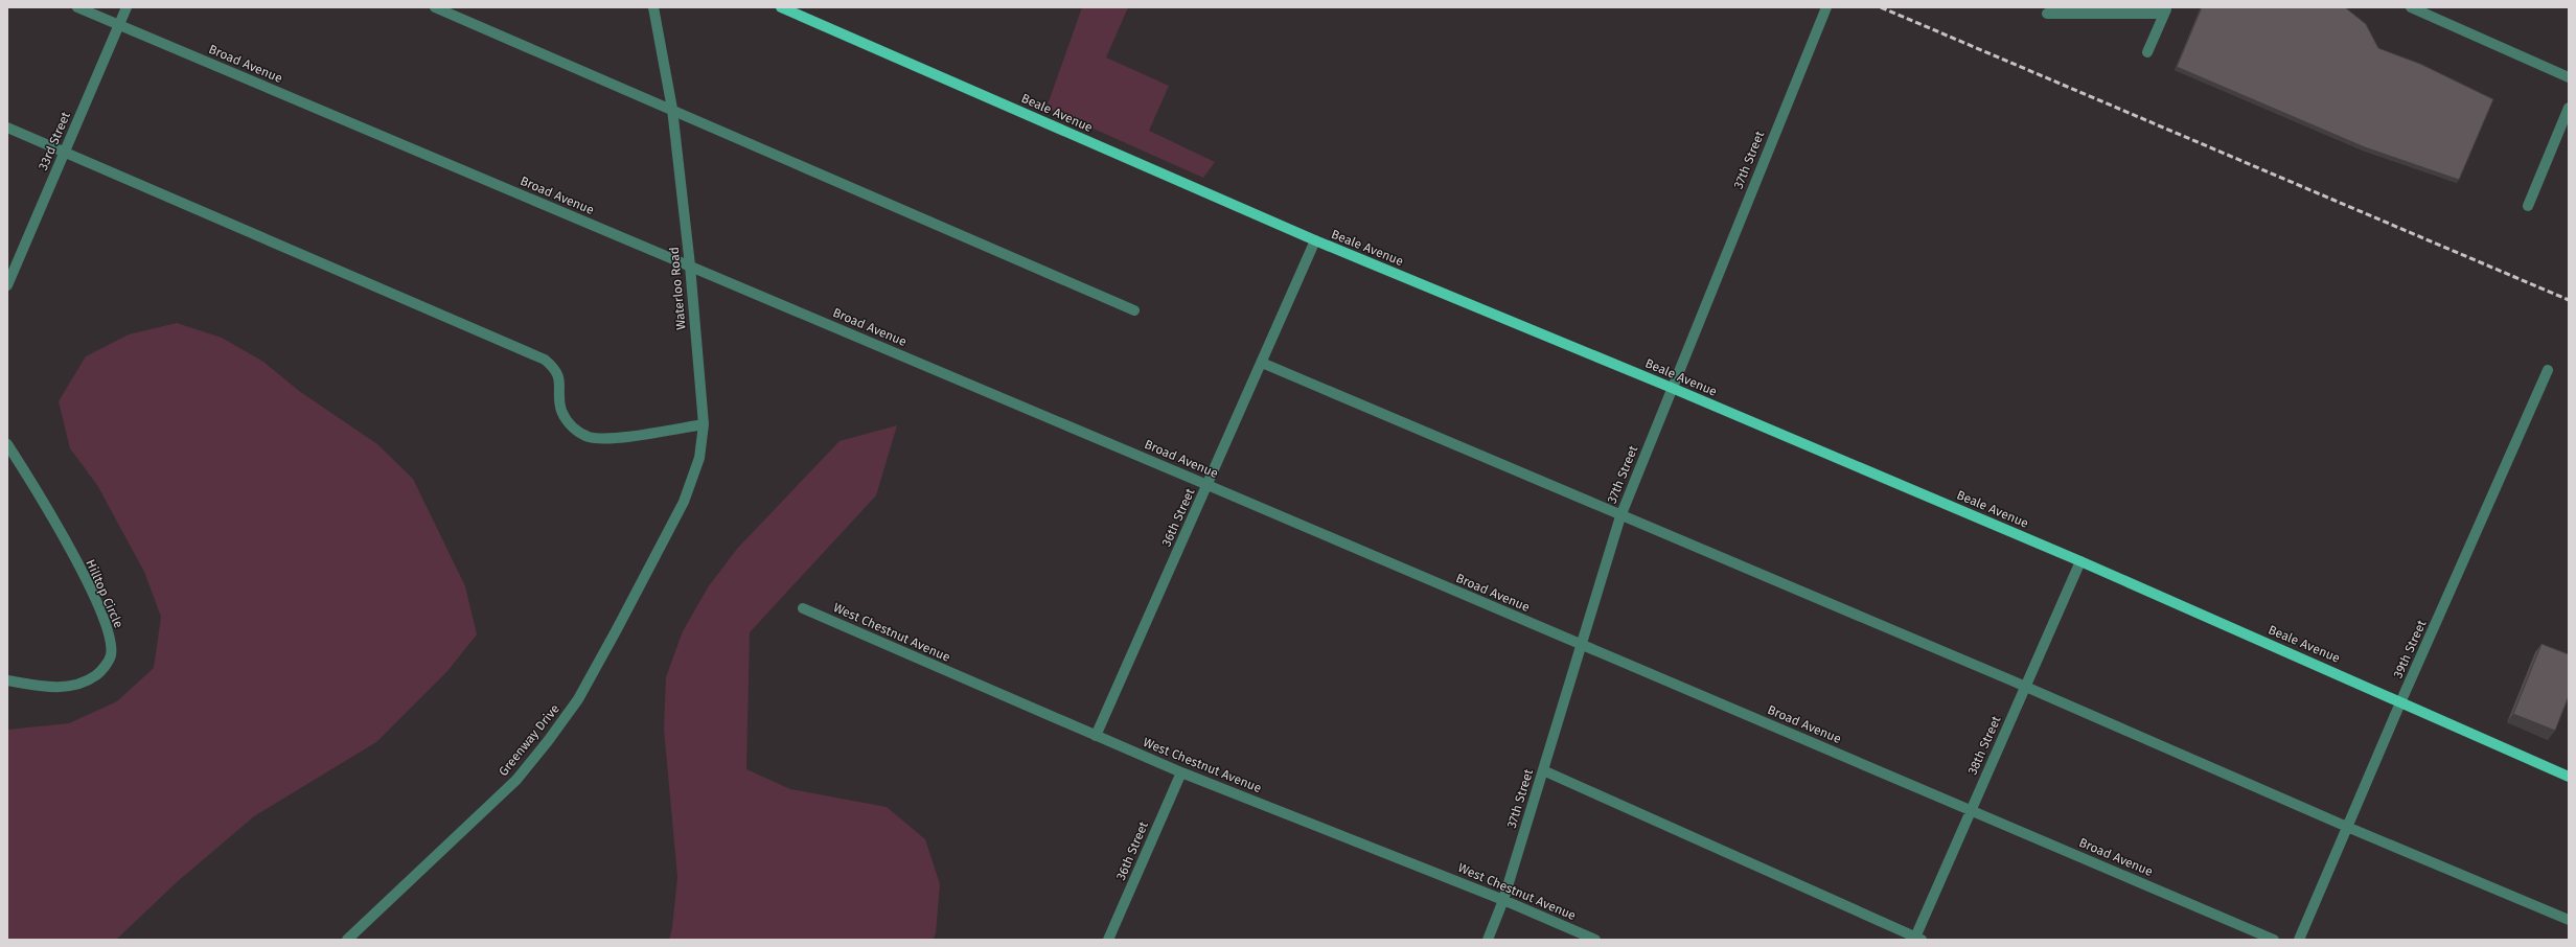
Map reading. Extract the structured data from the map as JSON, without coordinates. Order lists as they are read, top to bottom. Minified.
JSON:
{"streets":{"main road":["Beale Avenue"],"street":["Broad Avenue","33rd Street","37th Street","Waterloo Road","36th Street","Hilltop Circle","West Chestnut Avenue","39th Street","Greenway Drive","38th Street"]},"crossings":[["Broad Avenue","33rd Street"],["Broad Avenue","37th Street"],["Broad Avenue","Waterloo Road"],["Broad Avenue","36th Street"],["Broad Avenue","38th Street"],["Beale Avenue","37th Street"],["Beale Avenue","36th Street"],["Beale Avenue","39th Street"],["Beale Avenue","38th Street"],["37th Street","West Chestnut Avenue"],["Waterloo Road","Greenway Drive"],["36th Street","West Chestnut Avenue"]]}
